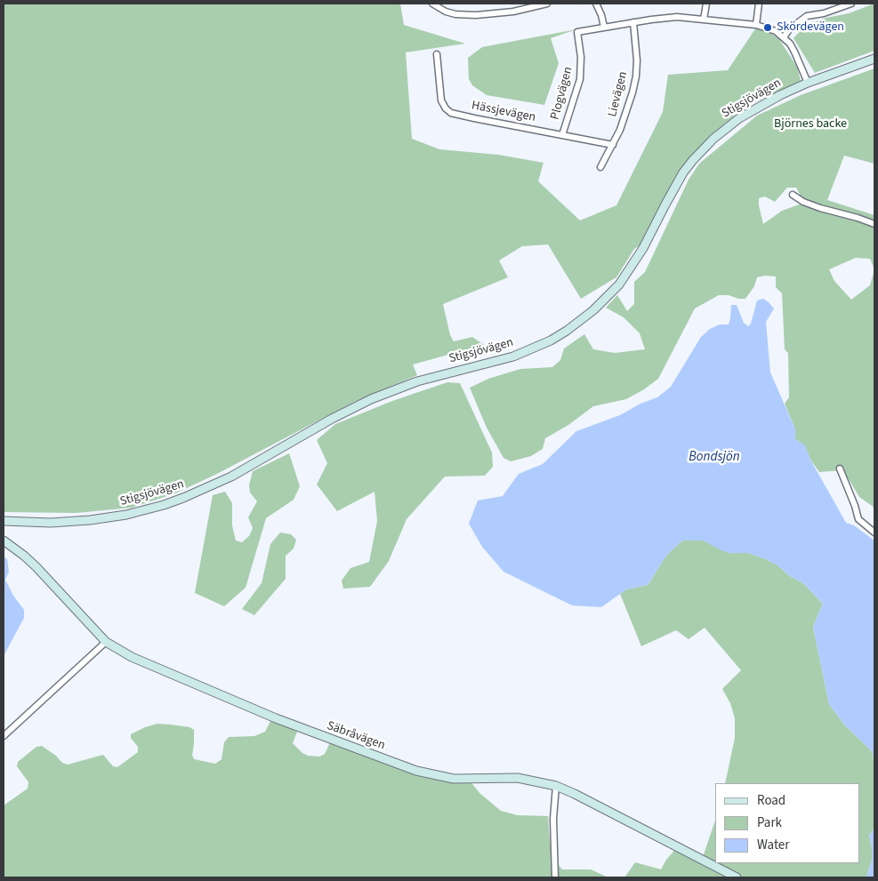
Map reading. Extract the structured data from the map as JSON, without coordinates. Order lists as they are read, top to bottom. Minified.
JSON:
{"streets":{"main road":["Stigsjövägen","Säbråvägen"],"street":["Plogvägen","Lievägen","Hässjevägen"]},"crossings":[["Plogvägen","Hässjevägen"],["Lievägen","Hässjevägen"]],"water":["Bondsjön"],"parks":["Björnes backe"],"places":["Skördevägen"],"legend":["Road","Park","Water"]}
